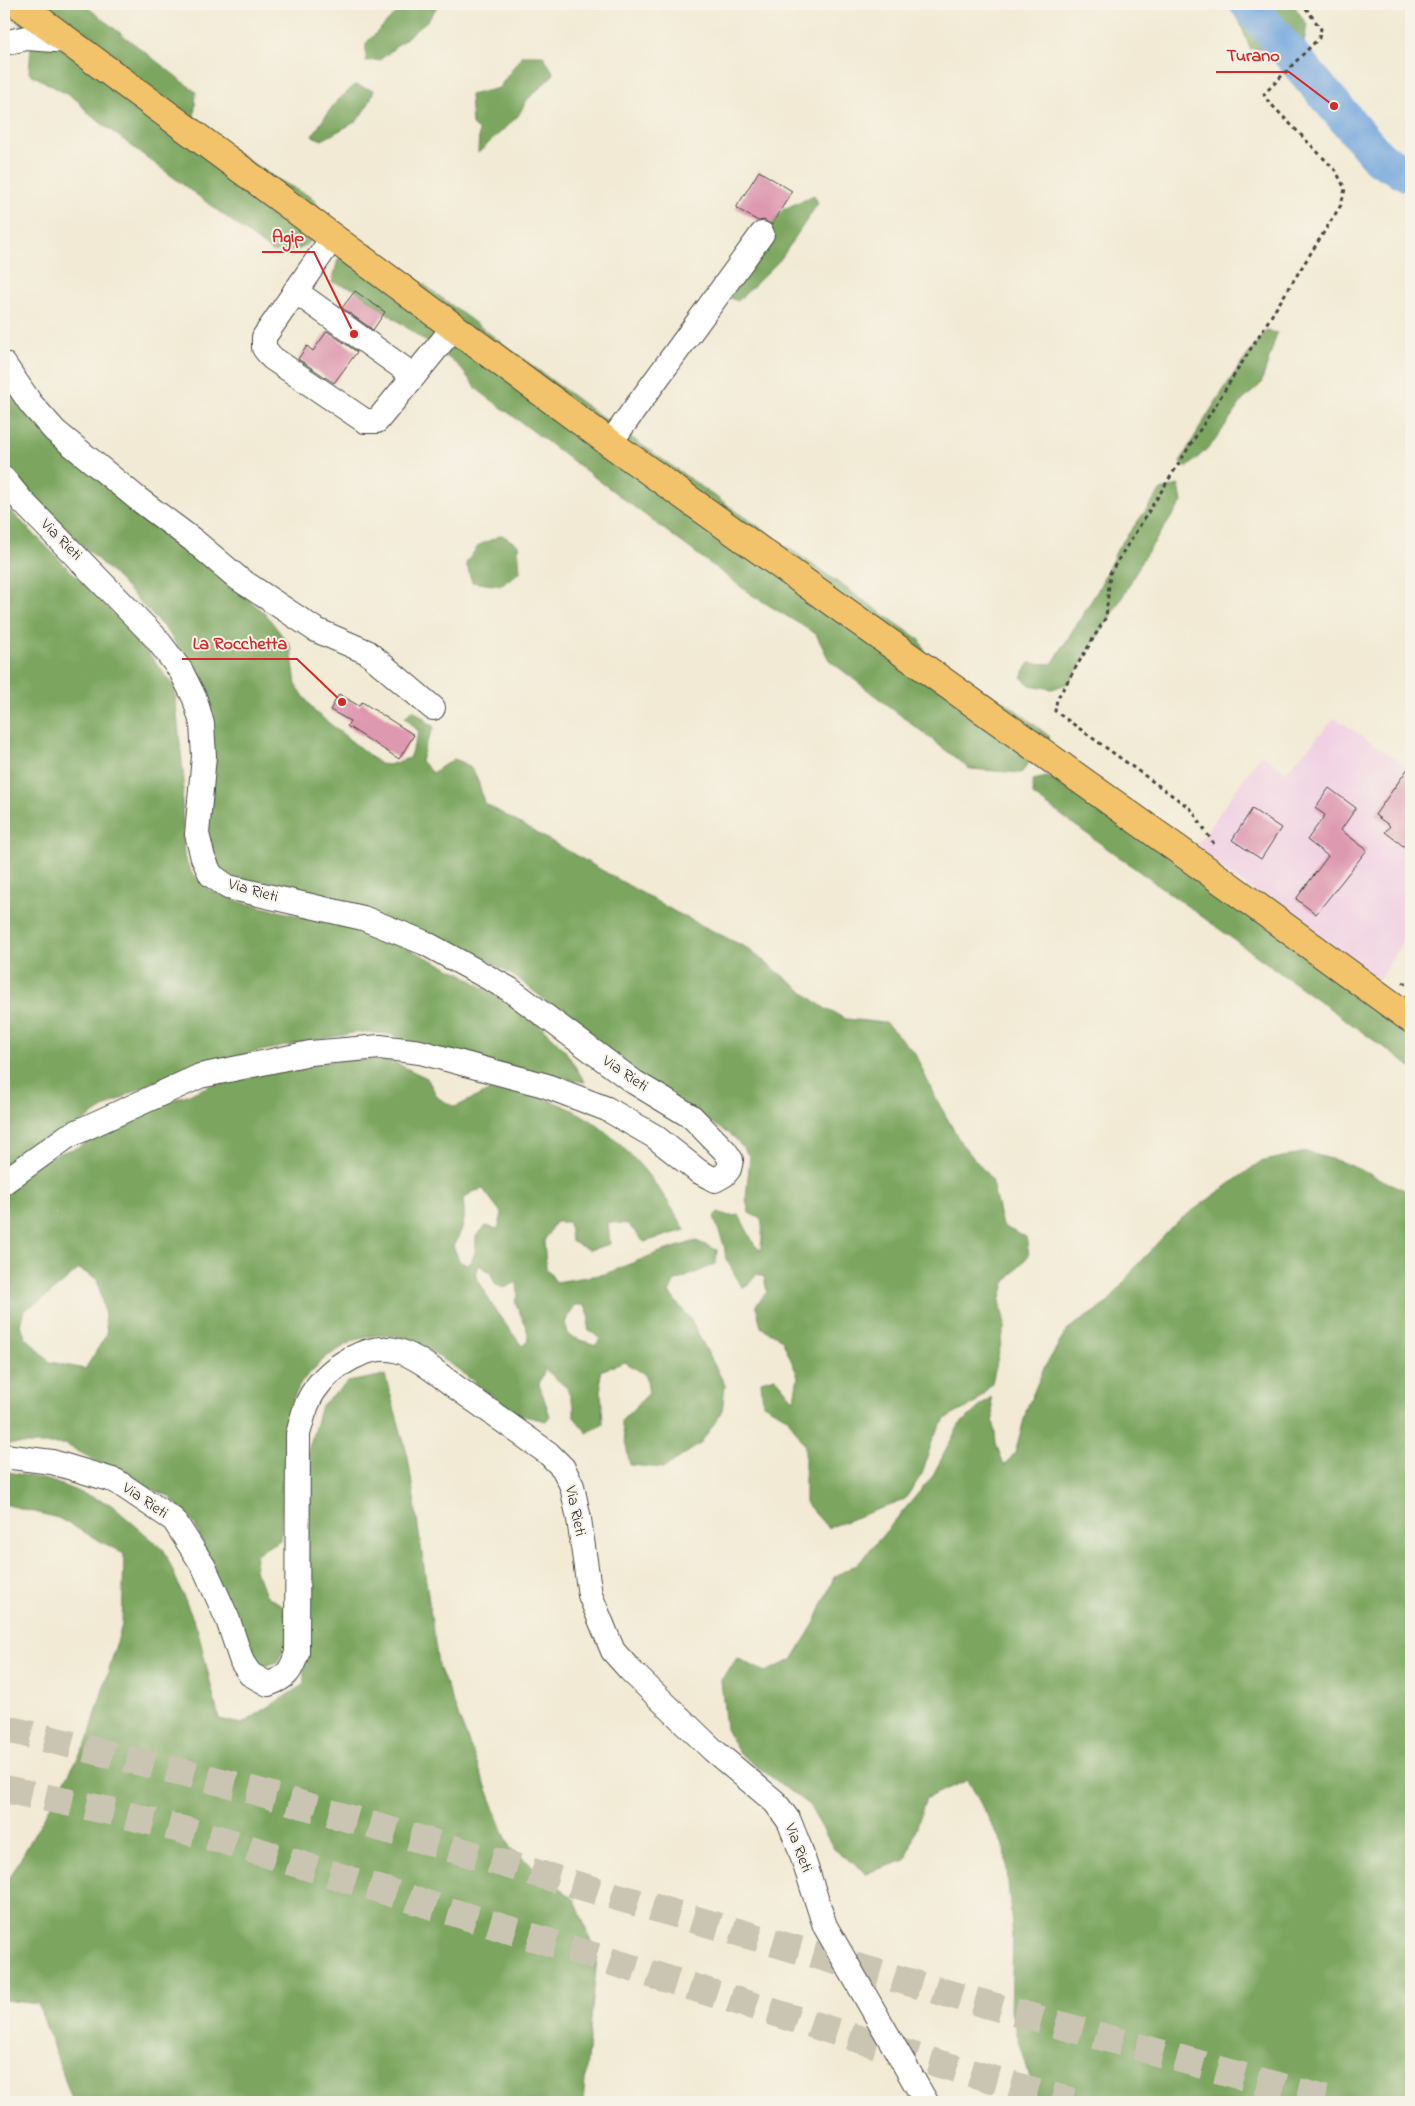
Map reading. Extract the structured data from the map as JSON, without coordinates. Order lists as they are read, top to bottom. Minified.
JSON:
{"streets":{"street":["Via Rieti"]},"places":["Turano","Agip","La Rocchetta"]}
